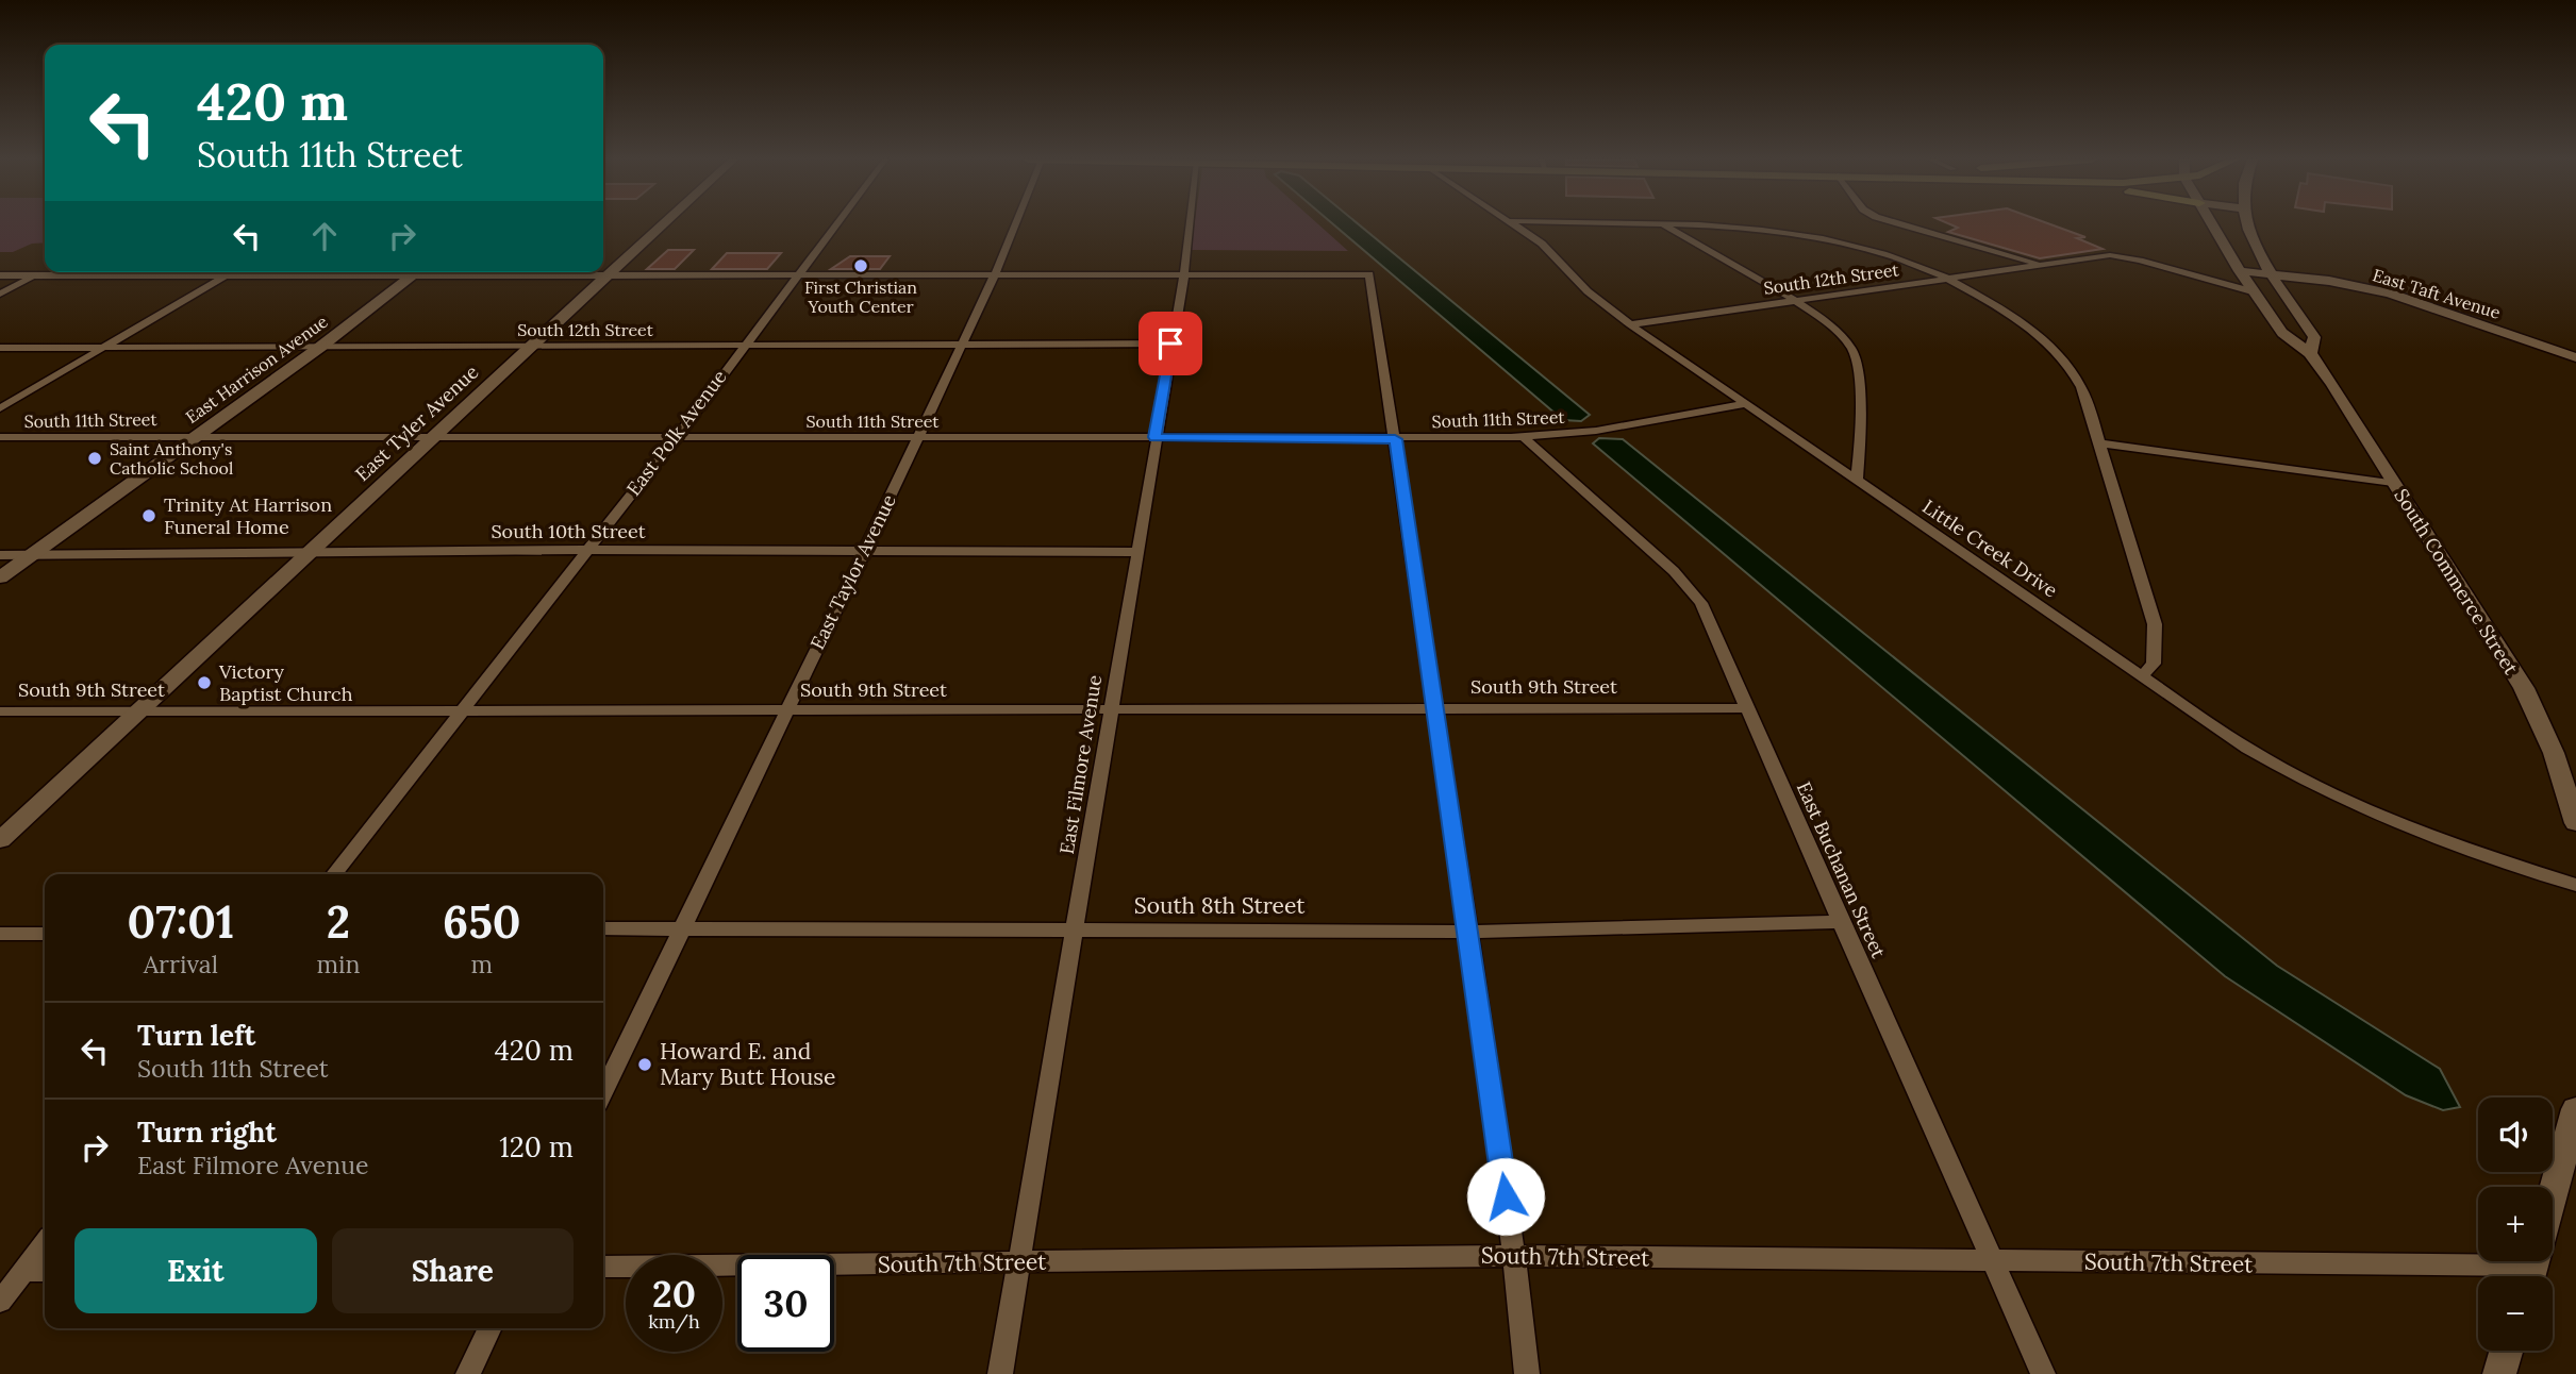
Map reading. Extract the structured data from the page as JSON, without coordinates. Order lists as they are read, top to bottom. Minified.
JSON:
{"streets":{"main road":["East Taft Avenue","East Harrison Avenue","East Tyler Avenue","South Commerce Street"],"street":["South 12th Street","South 11th Street","East Polk Avenue","South 10th Street","Little Creek Drive","East Taylor Avenue","South 9th Street","East Filmore Avenue","East Buchanan Street","South 8th Street","South 7th Street"]},"crossings":[["South 12th Street","East Harrison Avenue"],["South 12th Street","East Tyler Avenue"],["South 12th Street","East Polk Avenue"],["South 12th Street","Little Creek Drive"],["South 12th Street","East Taylor Avenue"],["South 12th Street","South Commerce Street"],["South 12th Street","East Filmore Avenue"],["East Taft Avenue","South Commerce Street"],["East Harrison Avenue","South 11th Street"],["East Harrison Avenue","South 10th Street"],["South 11th Street","East Tyler Avenue"],["South 11th Street","East Polk Avenue"],["South 11th Street","Little Creek Drive"],["South 11th Street","East Taylor Avenue"],["South 11th Street","East Filmore Avenue"],["South 11th Street","East Buchanan Street"],["East Tyler Avenue","South 10th Street"],["East Tyler Avenue","South 9th Street"],["East Polk Avenue","South 10th Street"],["East Polk Avenue","South 9th Street"],["South 10th Street","East Taylor Avenue"],["South 10th Street","East Filmore Avenue"],["East Taylor Avenue","South 9th Street"],["East Taylor Avenue","South 8th Street"],["South 9th Street","East Filmore Avenue"],["South 9th Street","East Buchanan Street"],["East Filmore Avenue","South 8th Street"],["East Filmore Avenue","South 7th Street"],["East Buchanan Street","South 8th Street"],["East Buchanan Street","South 7th Street"]],"places":["First Christian Youth Center","Saint Anthony's Catholic School","Trinity At Harrison Funeral Home","Victory Baptist Church","Howard E. and Mary Butt House"],"page":{"turn":["420 m","South 11th Street"],"eta":["07:01","Arrival","2","min","650","m"],"list":[{"name":"Turn left","note":"South 11th Street","value":"420 m"},{"name":"Turn right","note":"East Filmore Avenue","value":"120 m"}],"map_buttons":["+","−"],"buttons":["Exit","Share"],"speed":"20 km/h","limit":"30"}}
